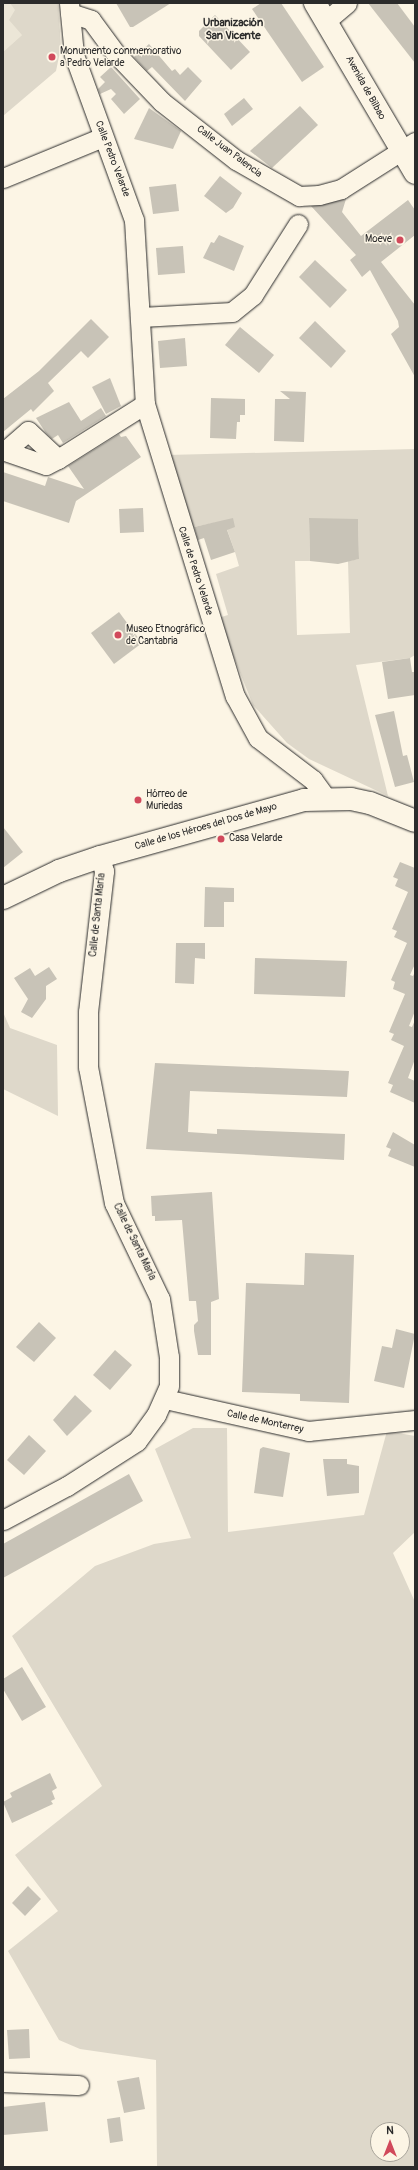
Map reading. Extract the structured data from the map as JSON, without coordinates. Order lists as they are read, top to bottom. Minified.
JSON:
{"streets":{"street":["Avenida de Bilbao","Calle Juan Palencia","Calle Pedro Velarde","Calle de Pedro Velarde","Calle de los Héroes del Dos de Mayo","Calle de Santa María","Calle de Monterrey"]},"crossings":[["Avenida de Bilbao","Calle Juan Palencia"],["Calle Juan Palencia","Calle Pedro Velarde"],["Calle Pedro Velarde","Calle de Pedro Velarde"],["Calle de Pedro Velarde","Calle de los Héroes del Dos de Mayo"],["Calle de los Héroes del Dos de Mayo","Calle de Santa María"],["Calle de Santa María","Calle de Monterrey"]],"districts":["Urbanización San Vicente"],"places":["Monumento conmemorativo a Pedro Velarde","Moeve","Museo Etnográfico de Cantabria","Hórreo de Muriedas","Casa Velarde"],"north":"top"}
